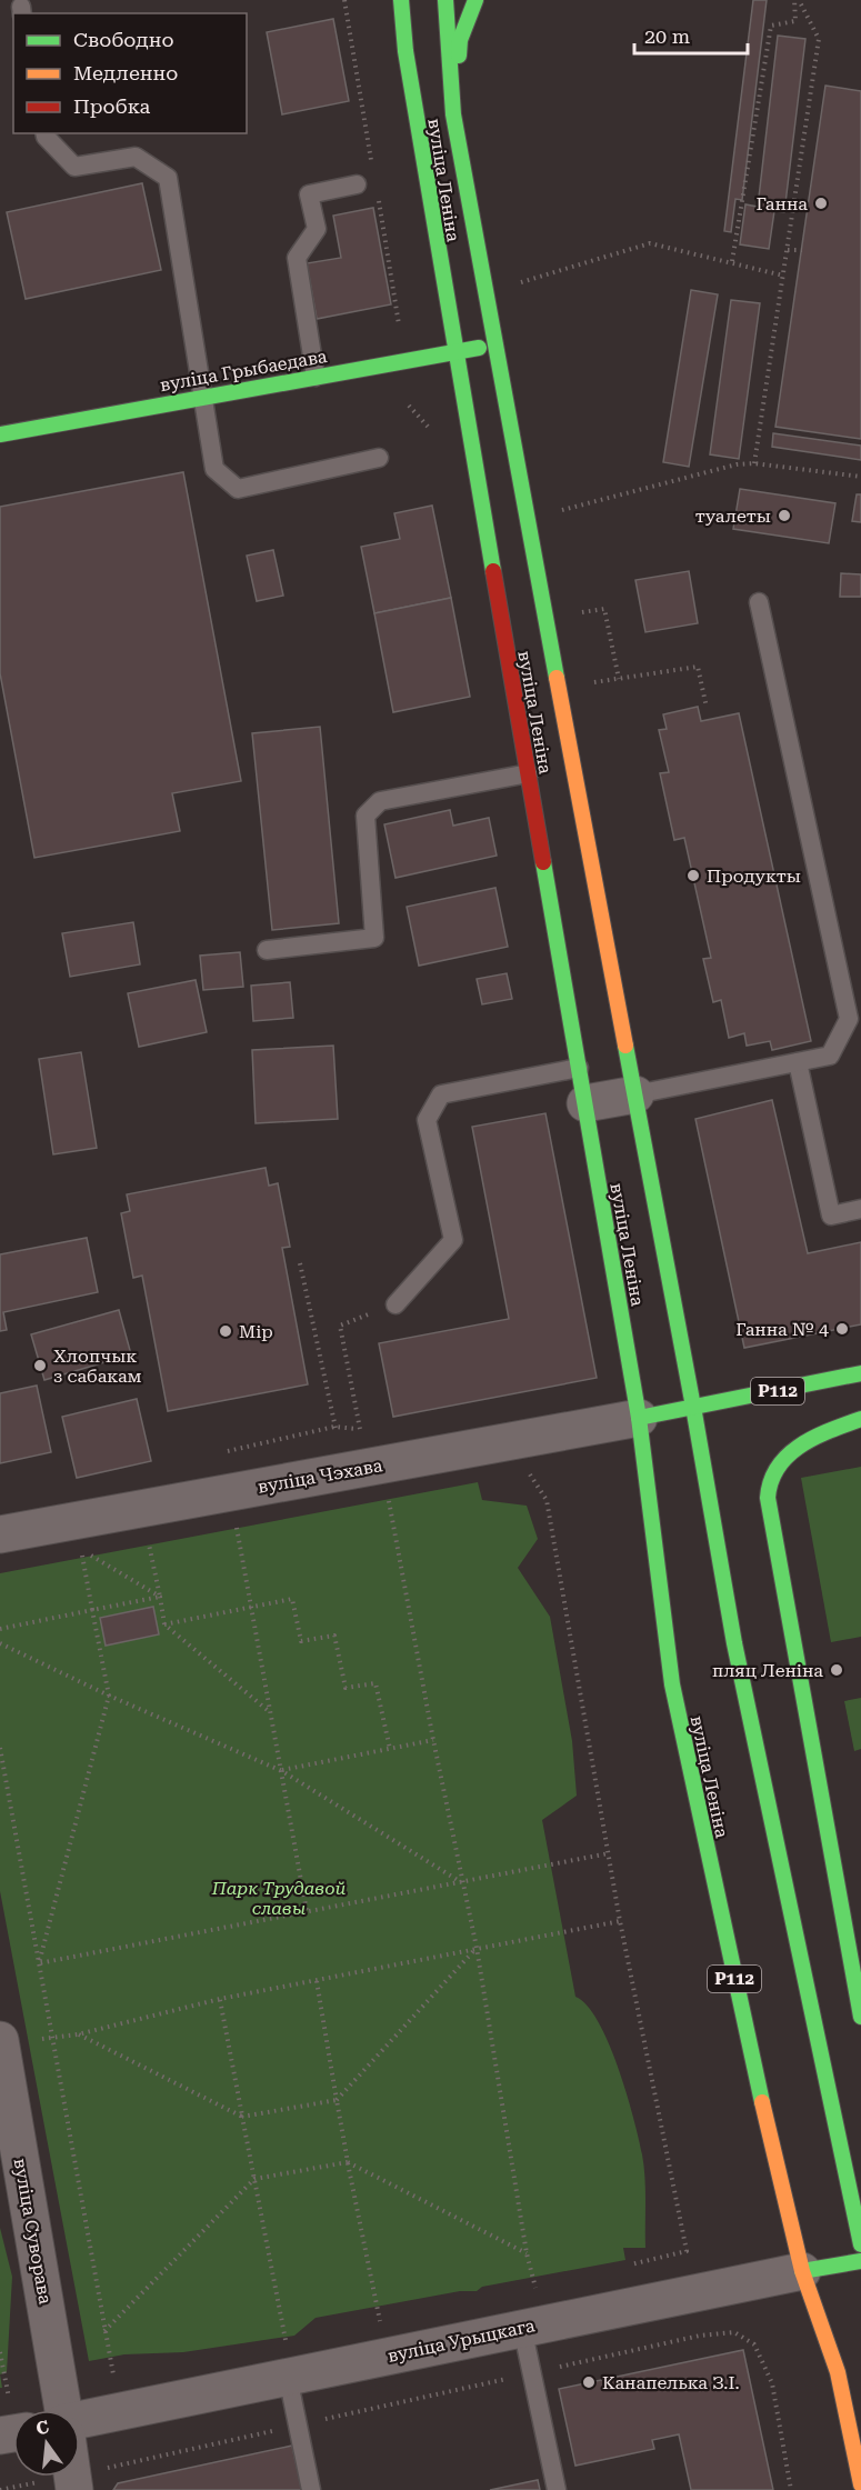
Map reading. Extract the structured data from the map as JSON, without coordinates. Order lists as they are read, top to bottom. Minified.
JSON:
{"streets":{"main road":["вуліца Леніна","вуліца Грыбаедава","Р112","вуліца Урыцкага"],"street":["вуліца Чэхава","вуліца Суворава"]},"crossings":[["вуліца Леніна","вуліца Грыбаедава"],["вуліца Леніна","Р112"],["вуліца Леніна","вуліца Чэхава"],["вуліца Леніна","вуліца Урыцкага"],["Р112","вуліца Чэхава"]],"parks":["Парк Трудавой славы"],"places":["Ганна","туалеты","Продукты","Ганна № 4","Мір","Хлопчык з сабакам","пляц Леніна","Канапелька З.І."],"legend":["Свободно","Медленно","Пробка"],"scale_bar":"20 m","north":"top"}
